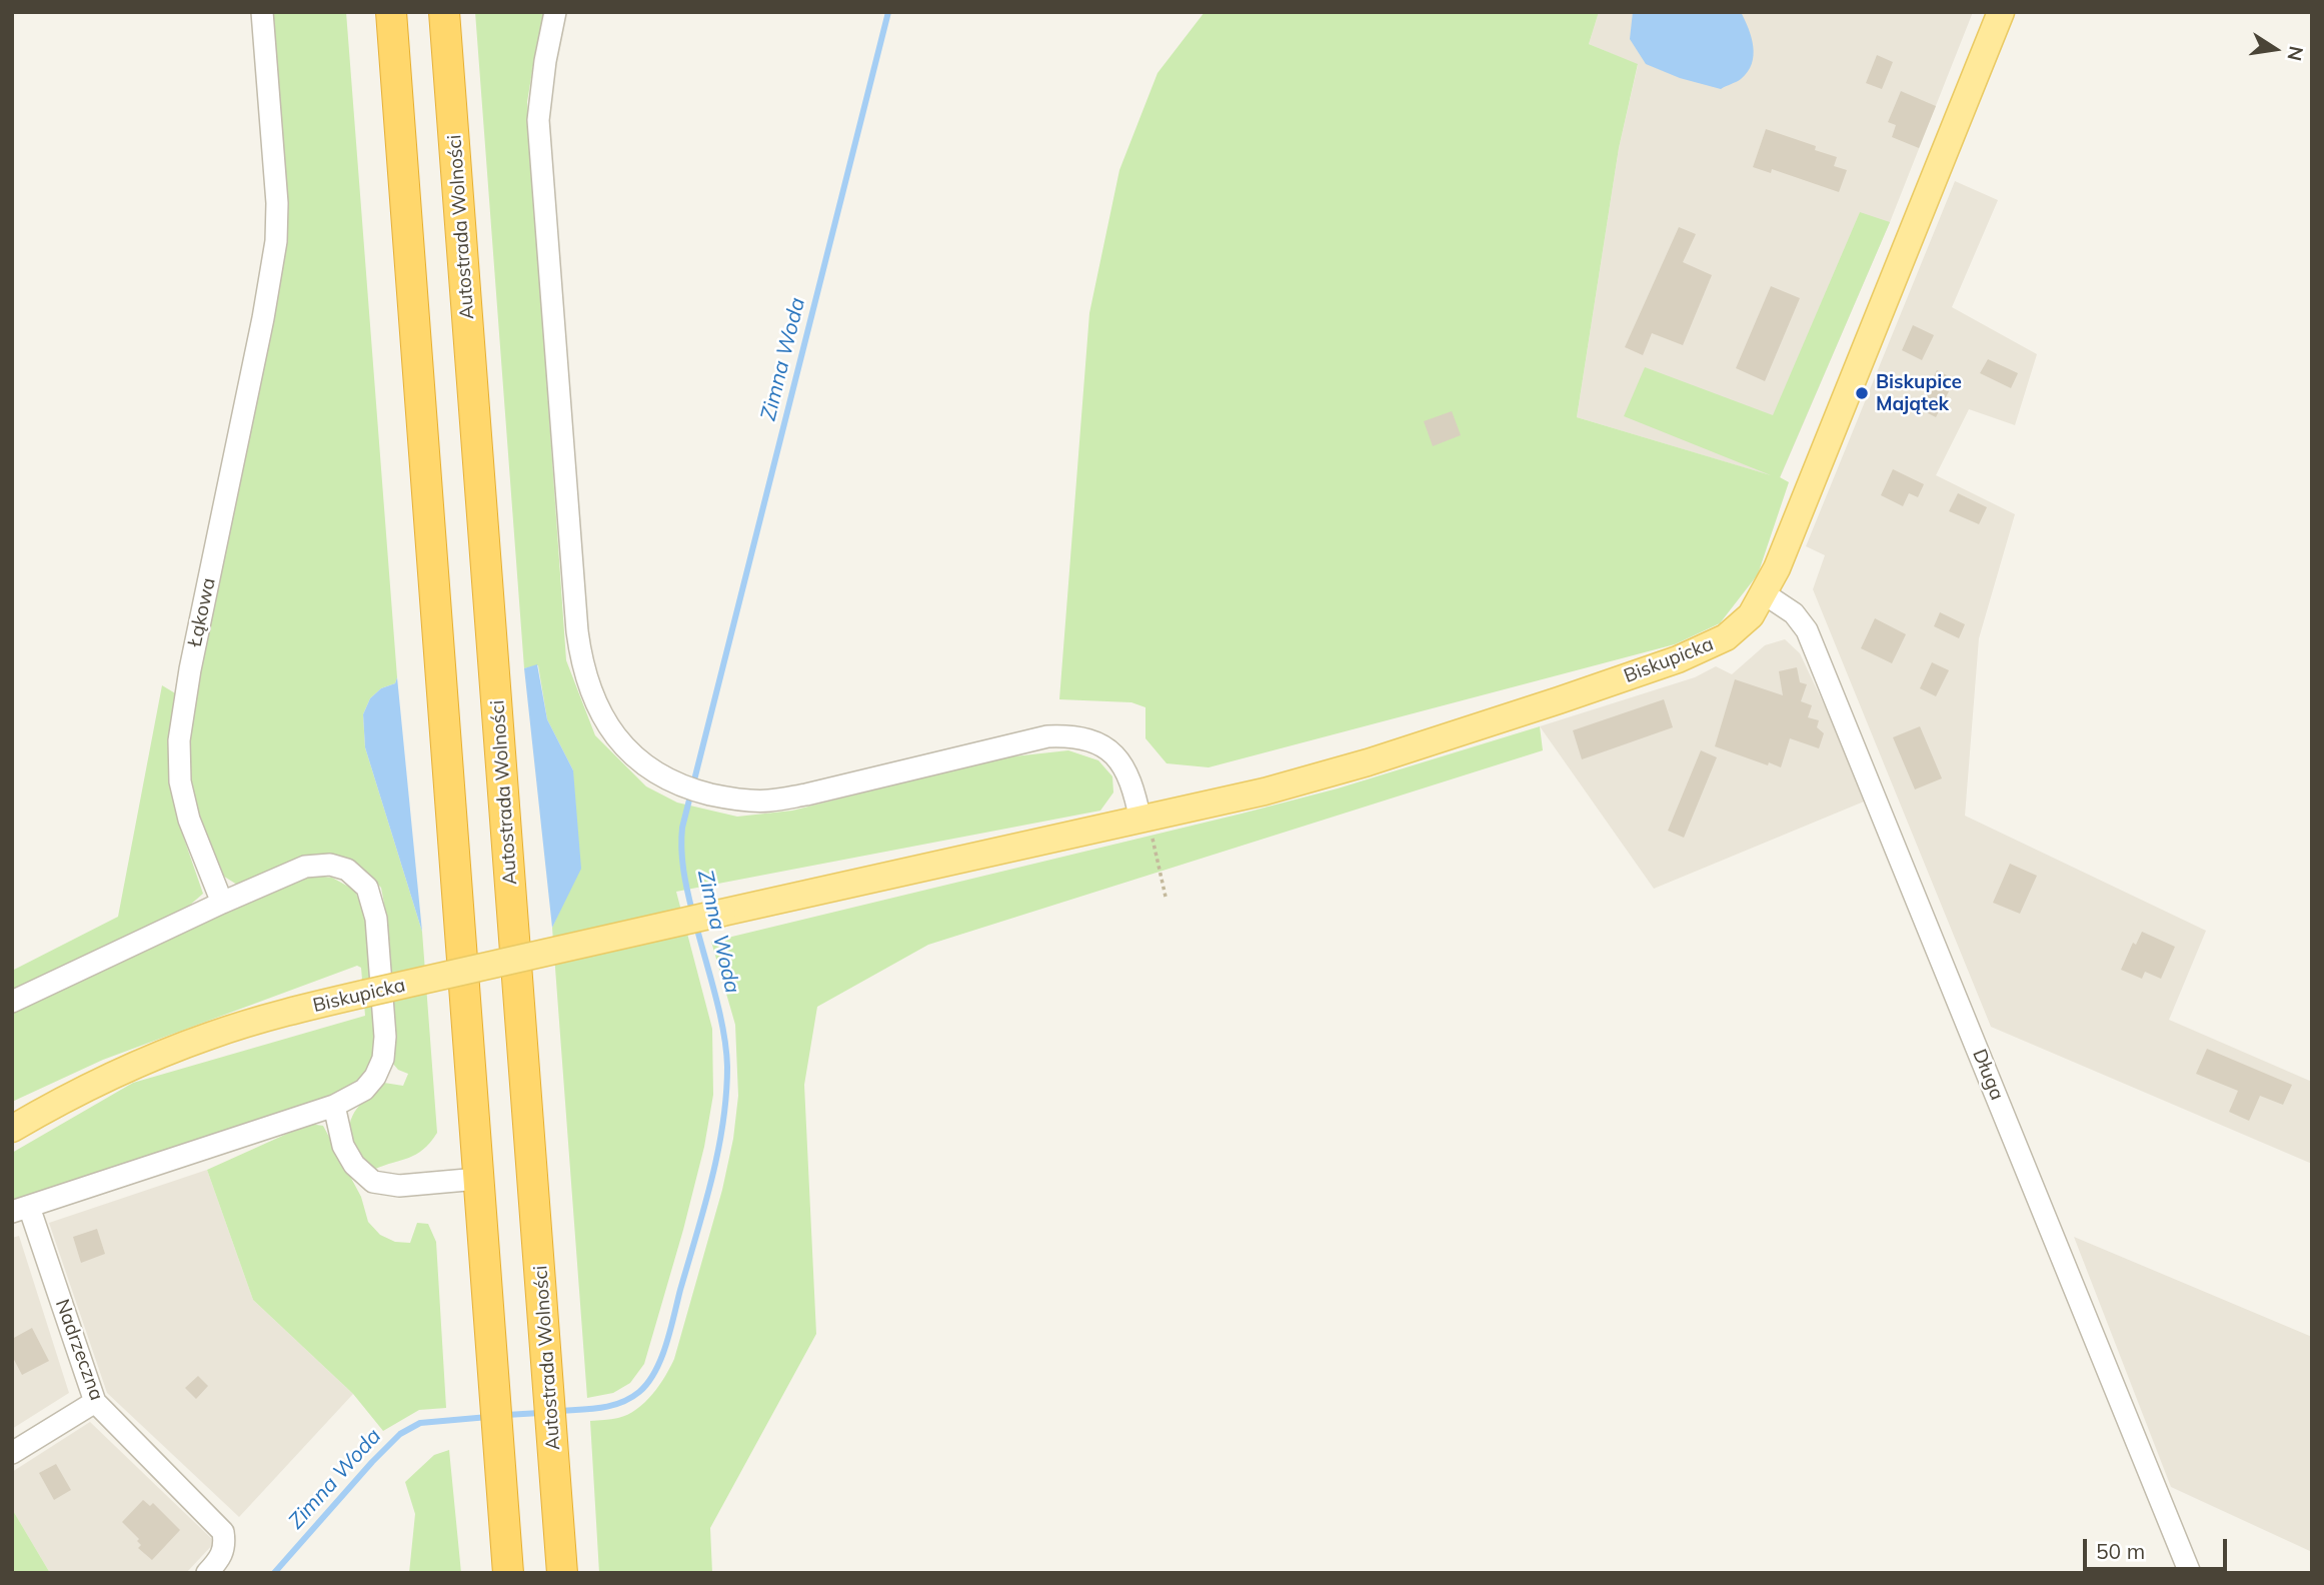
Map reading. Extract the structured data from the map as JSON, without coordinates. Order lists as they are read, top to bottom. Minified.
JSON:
{"streets":{"highway":["Autostrada Wolności"],"main road":["Biskupicka"],"street":["Łąkowa","Długa","Nadrzeczna"]},"crossings":[["Biskupicka","Długa"]],"water":["Zimna Woda"],"places":["Biskupice Majątek"],"scale_bar":"50 m","north":"right"}
